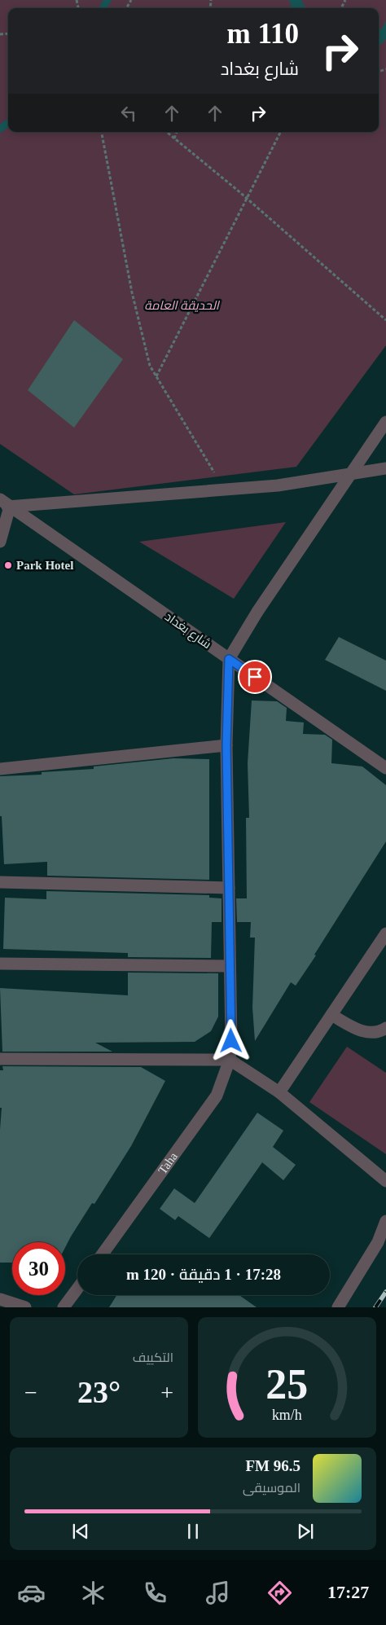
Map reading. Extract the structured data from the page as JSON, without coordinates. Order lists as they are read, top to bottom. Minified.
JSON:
{"streets":{"street":["شارع بغداد","Taha"]},"parks":["الحديقة العامة"],"places":["Park Hotel"],"page":{"turn":["110 m","شارع بغداد"],"limit":"30","trip":"17:28 · 1 دقيقة · 120 m","tile":"التكييف","heat":["−","23°","+"],"song":["96.5 FM","الموسيقى"],"tabs":"17:27","gauge":["25","km/h"]}}
